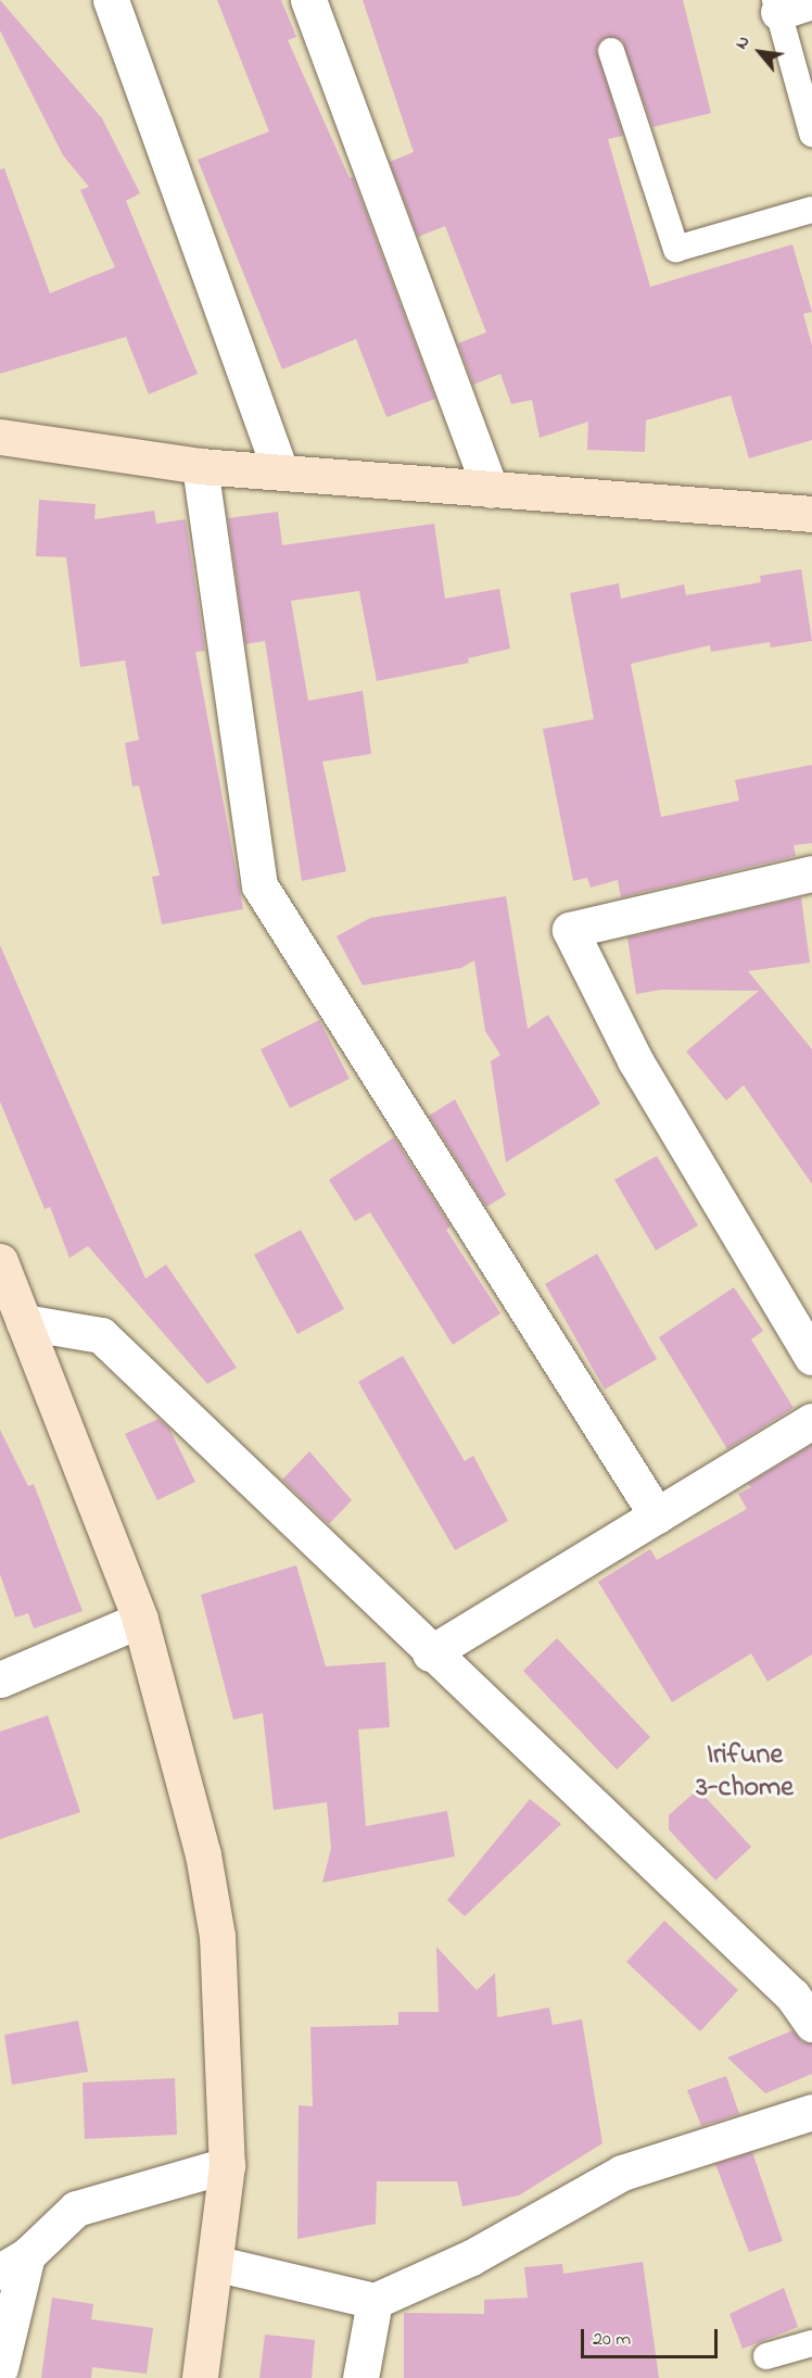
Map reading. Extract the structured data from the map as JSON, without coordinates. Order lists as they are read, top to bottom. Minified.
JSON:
{"districts":["Irifune 3-chome"],"scale_bar":"20 m","north":"top left"}
